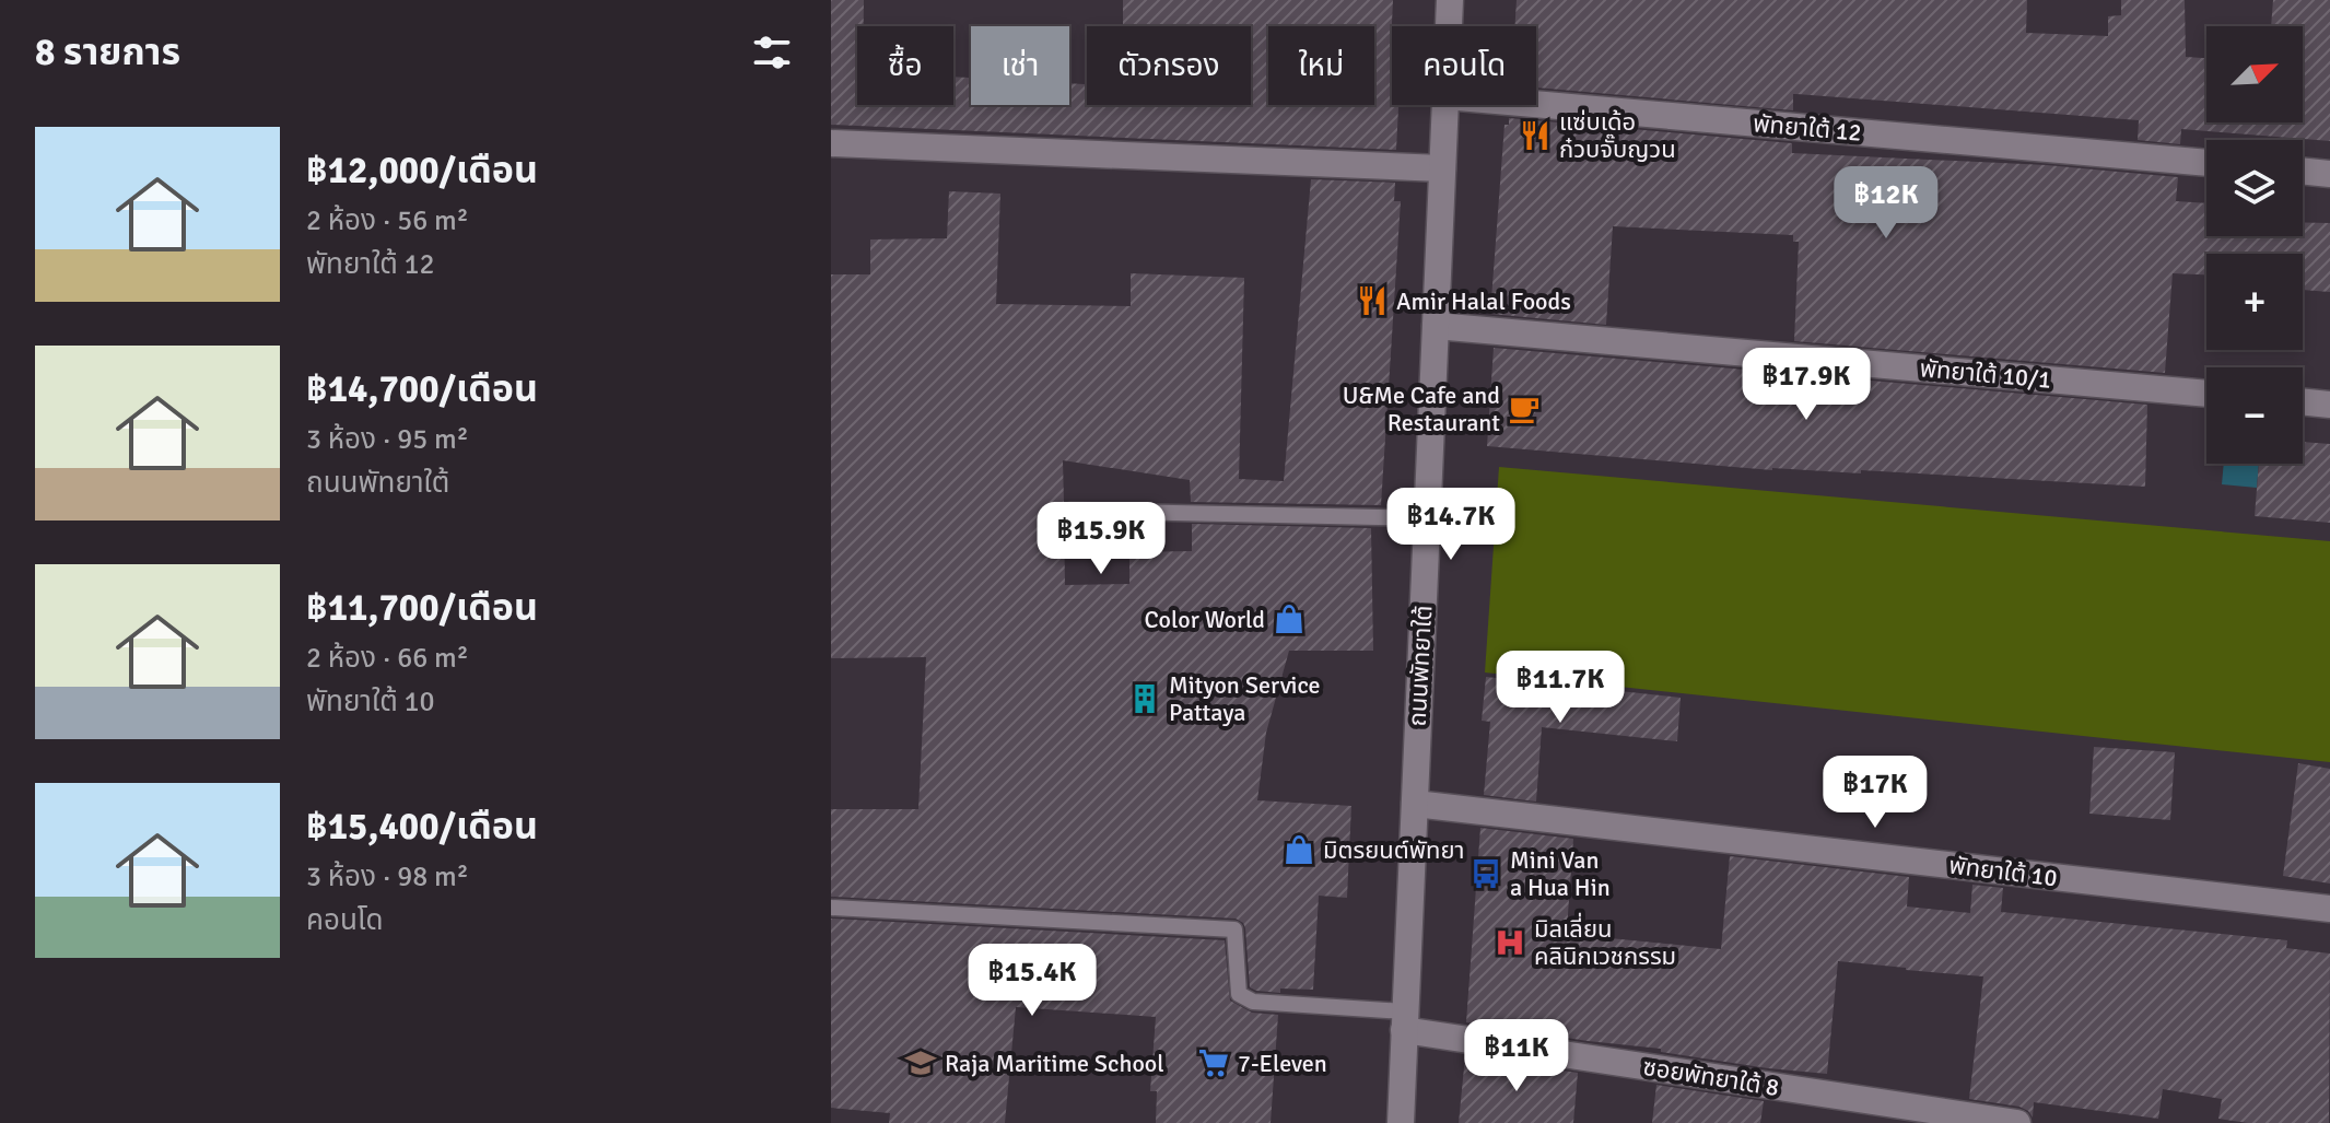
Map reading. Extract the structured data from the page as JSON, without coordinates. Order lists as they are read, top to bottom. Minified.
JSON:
{"streets":{"street":["พัทยาใต้ 12","พัทยาใต้ 10/1","ถนนพัทยาใต้","พัทยาใต้ 10","ซอยพัทยาใต้ 8"]},"crossings":[["พัทยาใต้ 10/1","ถนนพัทยาใต้"],["ถนนพัทยาใต้","พัทยาใต้ 10"],["ถนนพัทยาใต้","ซอยพัทยาใต้ 8"]],"places":{"restaurant":["แซ่บเด้อ ก๋วบจั๊บญวน","Amir Halal Foods"],"cafe":["U&Me Cafe and Restaurant"],"shop":["Color World","มิตรยนต์พัทยา"],"building":["Mityon Service Pattaya"],"bus stop":["Mini Van a Hua Hin"],"hospital":["มิลเลี่ยน คลินิกเวชกรรม"],"school or university":["Raja Maritime School"],"supermarket":["7-Eleven"]},"north":"top right","page":{"heading":"8 รายการ","map_buttons":["+","−"],"chip":["ซื้อ","เช่า","ตัวกรอง","ใหม่","คอนโด"],"list":[{"name":"฿12,000/เดือน","note":"2 ห้อง · 56 m² · พัทยาใต้ 12"},{"name":"฿14,700/เดือน","note":"3 ห้อง · 95 m² · ถนนพัทยาใต้"},{"name":"฿11,700/เดือน","note":"2 ห้อง · 66 m² · พัทยาใต้ 10"},{"name":"฿15,400/เดือน","note":"3 ห้อง · 98 m² · คอนโด"}],"price":["฿12K","฿17.9K","฿14.7K","฿15.9K","฿11.7K","฿17K","฿15.4K","฿11K"]}}
